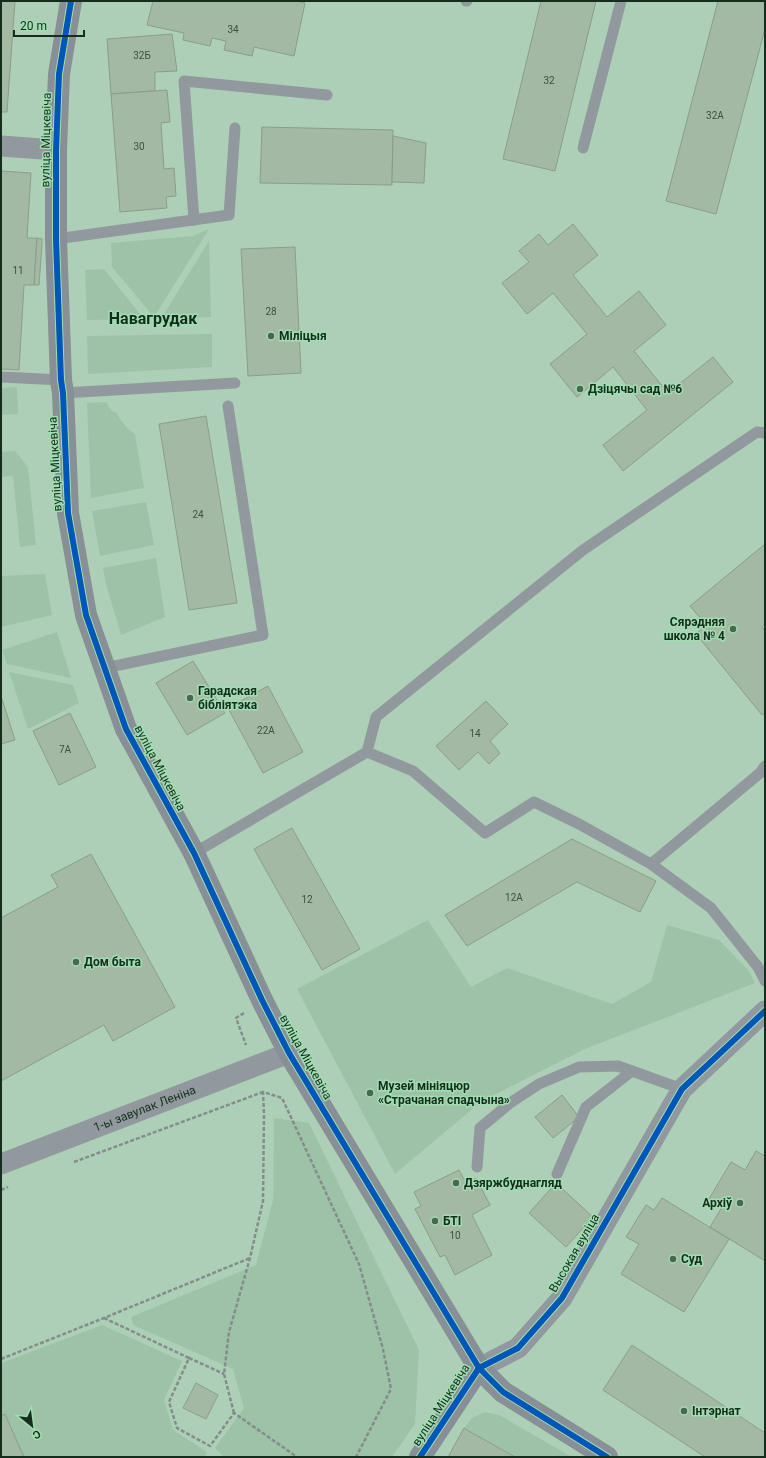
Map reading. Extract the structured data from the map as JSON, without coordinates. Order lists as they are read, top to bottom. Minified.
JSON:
{"streets":{"street":["вуліца Міцкевіча","1-ы завулак Леніна","Высокая вуліца"]},"crossings":[["вуліца Міцкевіча","1-ы завулак Леніна"],["вуліца Міцкевіча","Высокая вуліца"]],"districts":["Навагрудак"],"places":["Міліцыя","Дзіцячы сад №6","Сярэдняя школа № 4","Гарадская бібліятэка","Дом быта","Музей мініяцюр «Страчаная спадчына»","Дзяржбуднагляд","Архіў","БТІ","Суд","Інтэрнат"],"house_numbers":["34","32Б","32","32А","30","11","28","24","22А","14","7А","12А","12","10"],"scale_bar":"20 m","north":"bottom right"}
